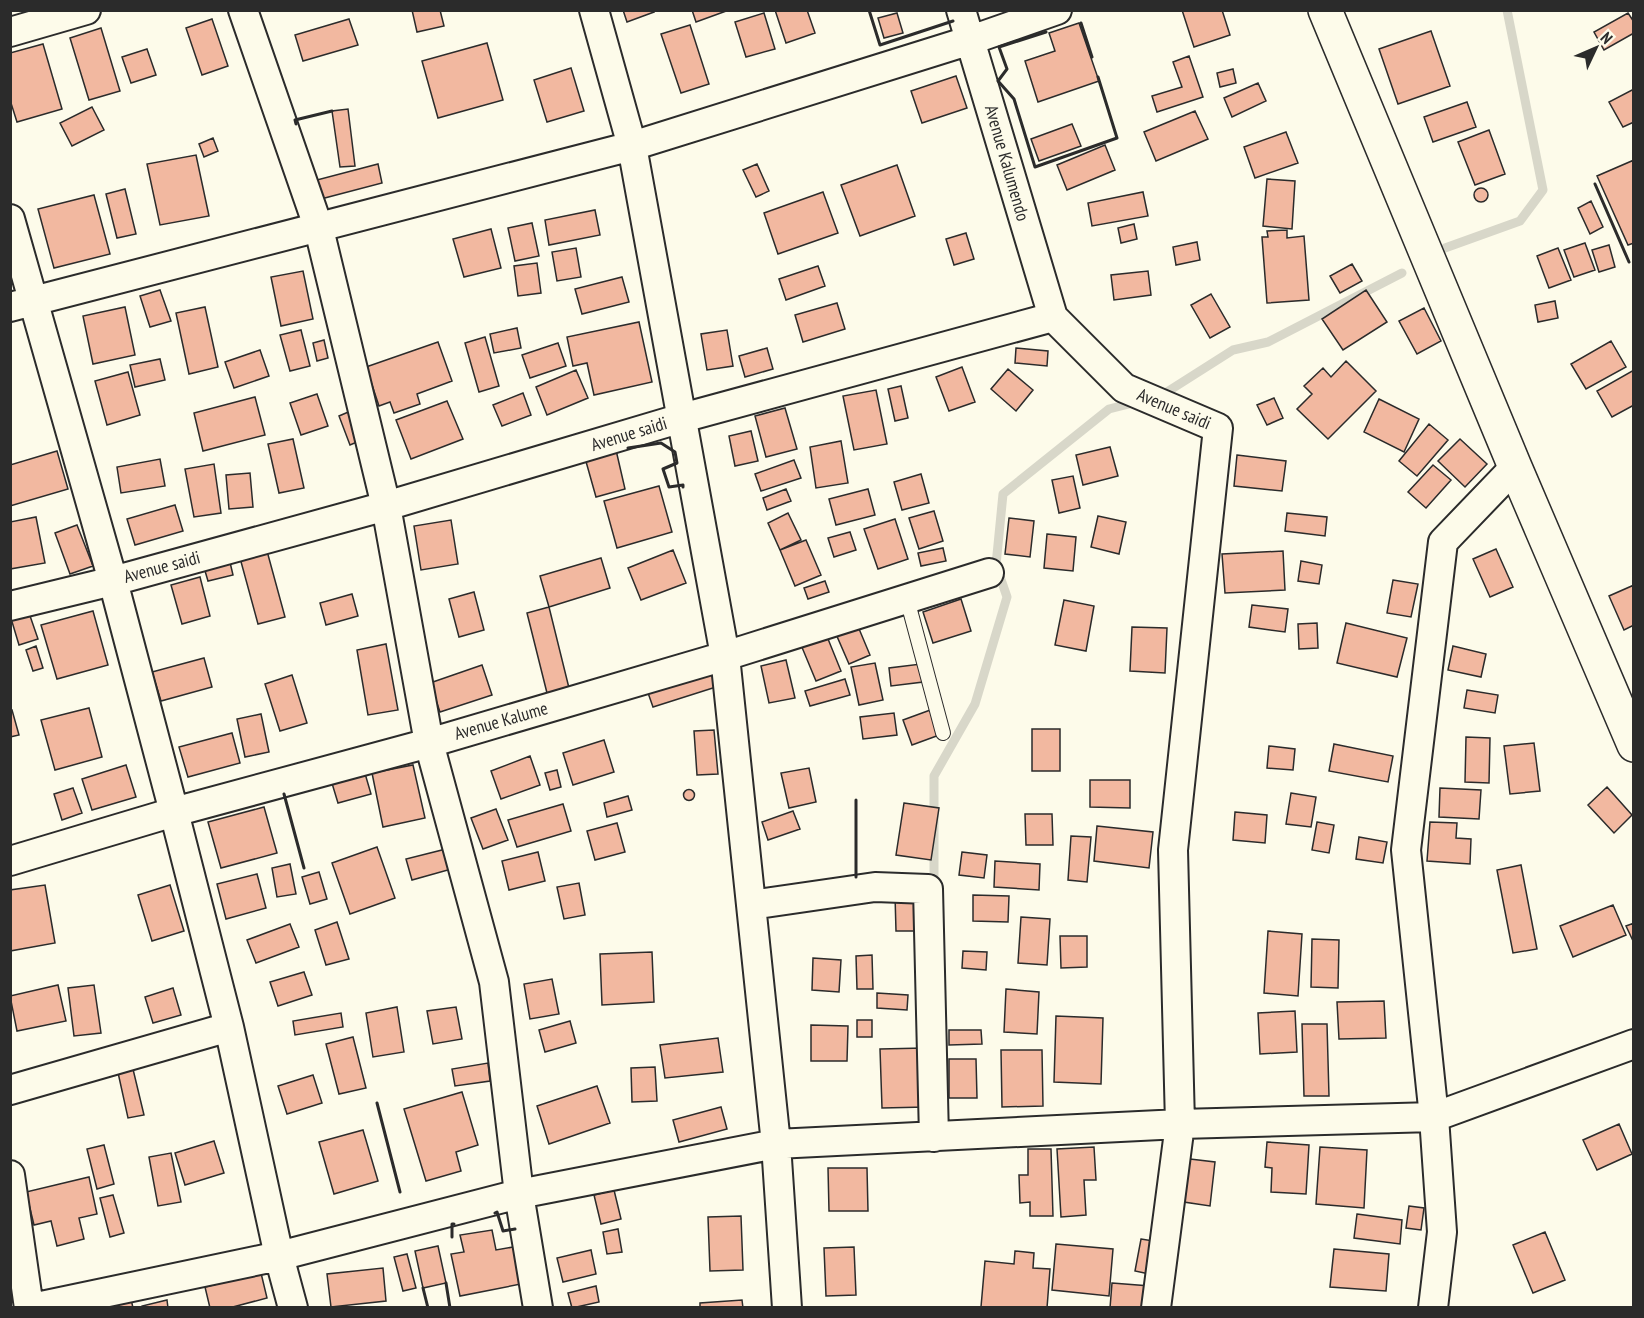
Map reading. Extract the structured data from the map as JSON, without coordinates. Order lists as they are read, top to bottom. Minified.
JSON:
{"streets":{"street":["Avenue Kalumendo","Avenue saidi","Avenue Kalume"]},"crossings":[["Avenue Kalumendo","Avenue saidi"]],"north":"top right"}
